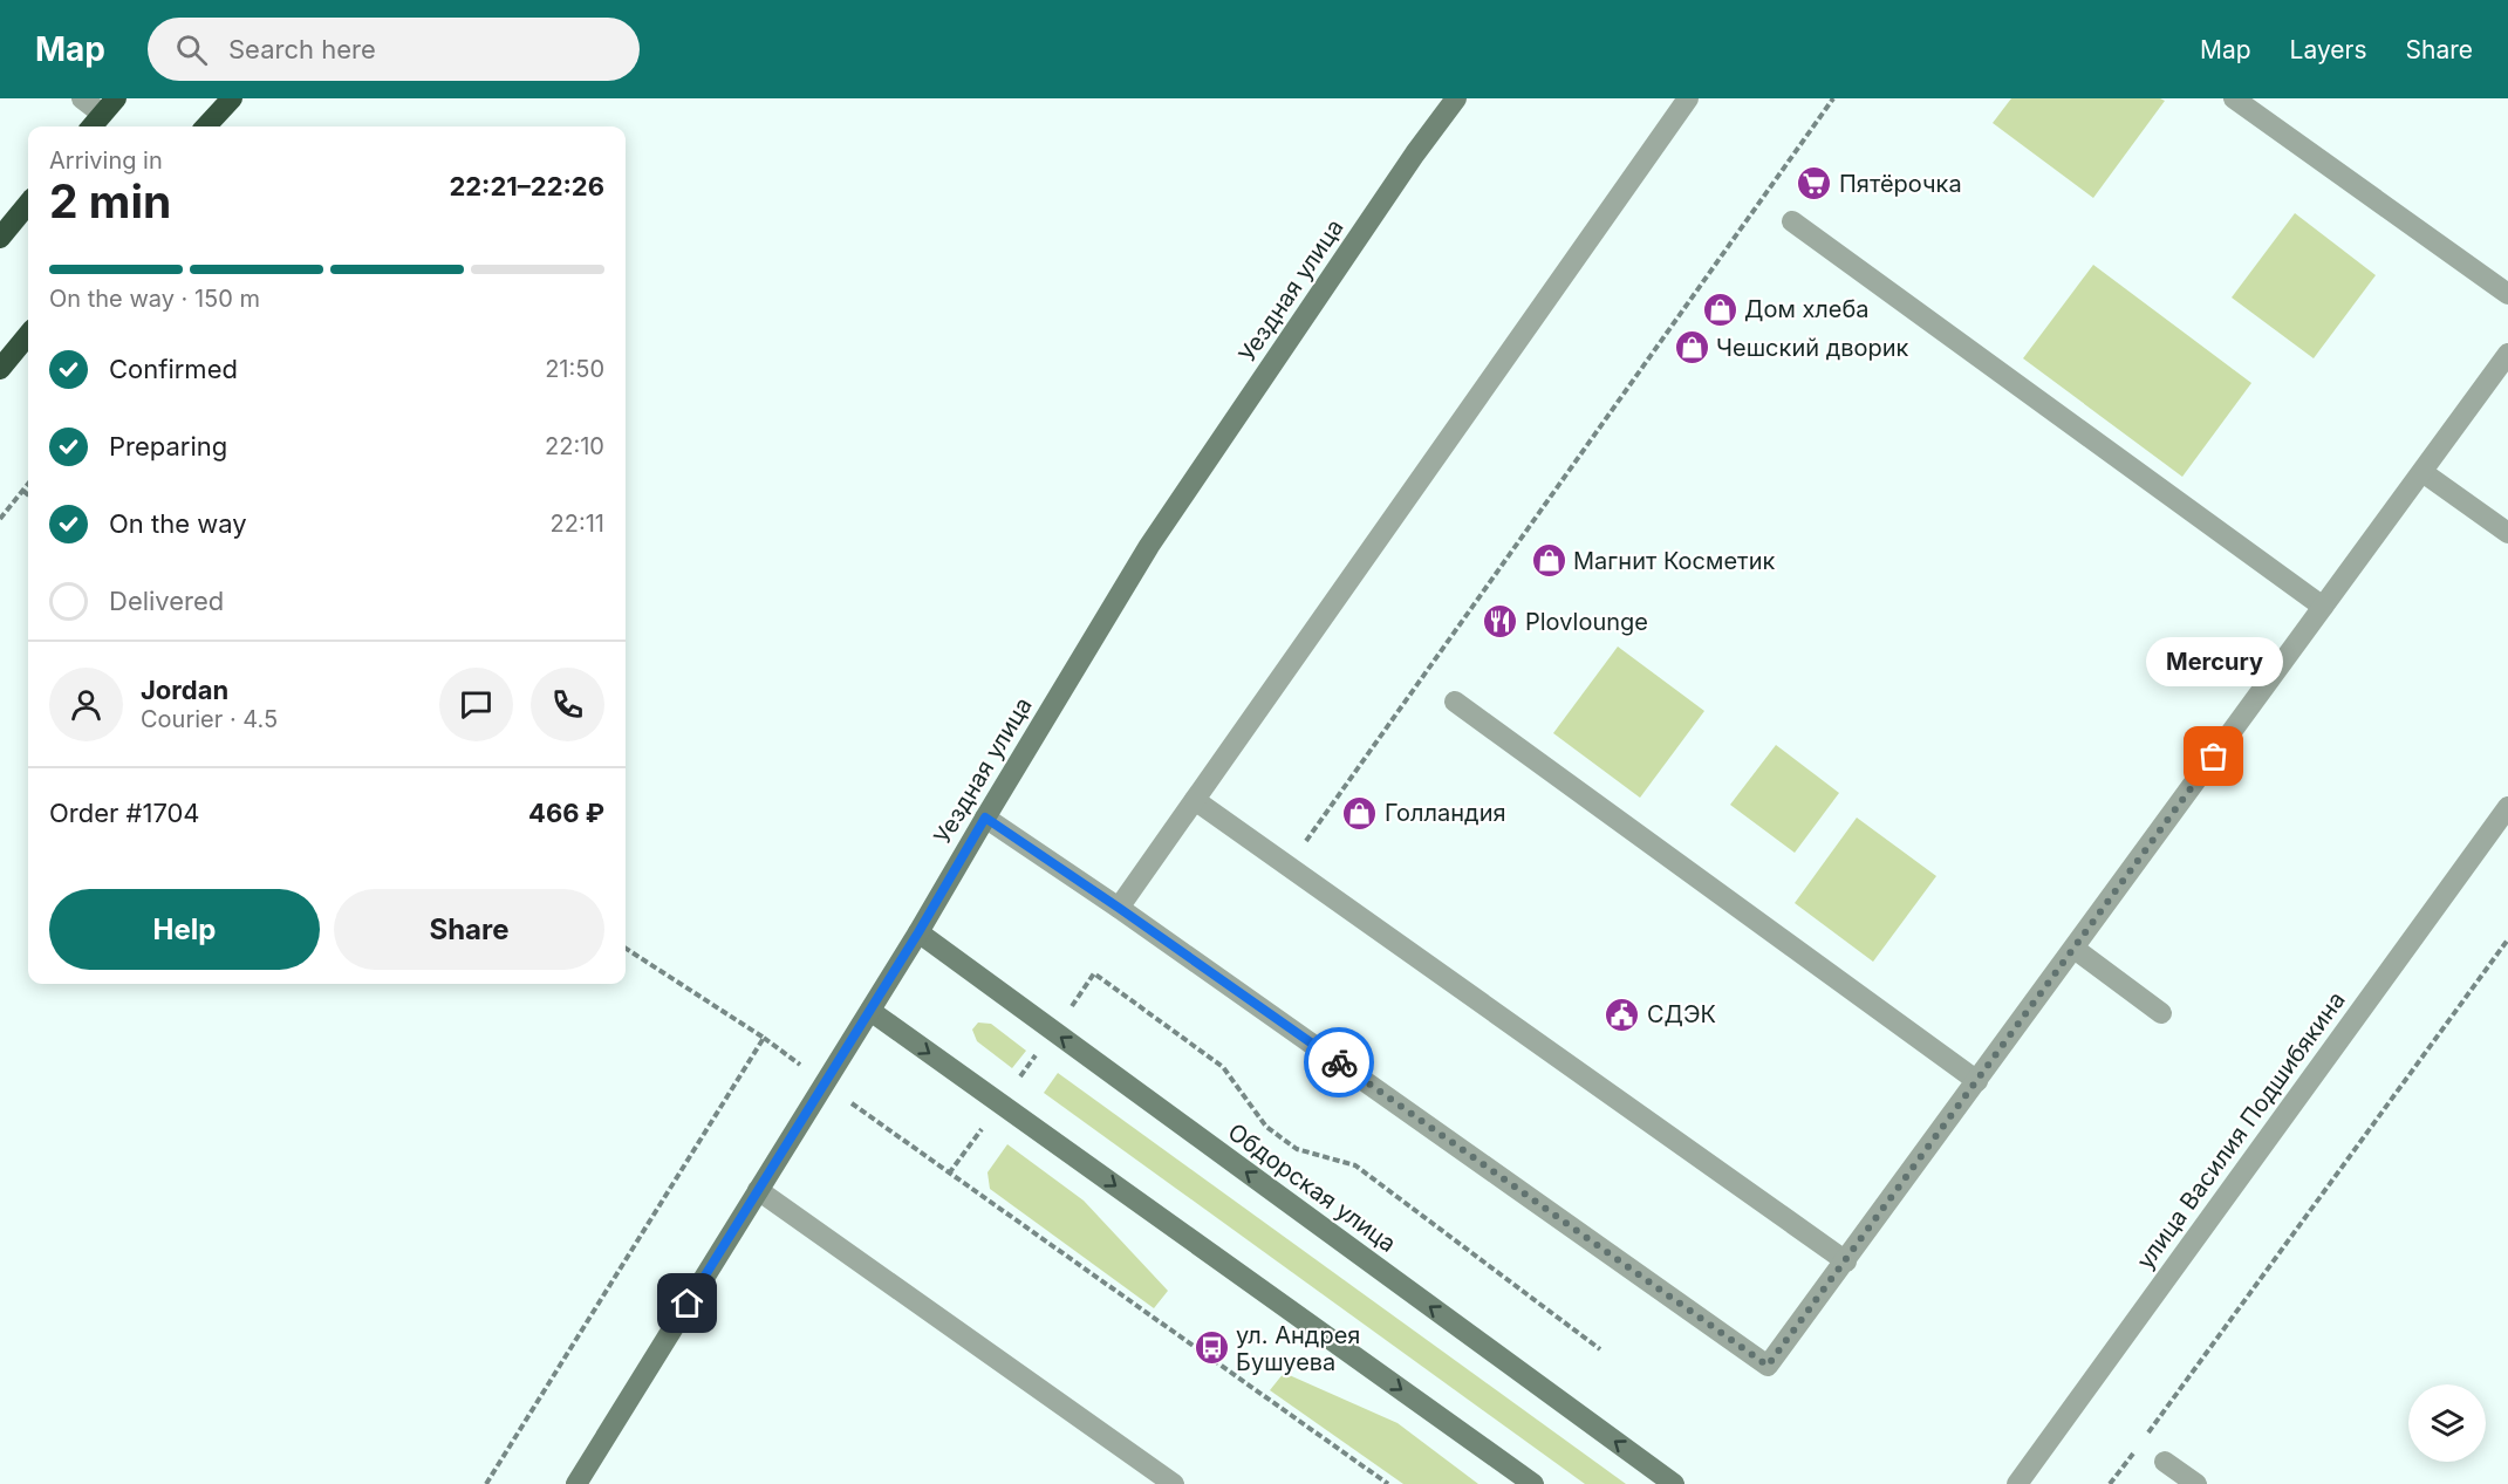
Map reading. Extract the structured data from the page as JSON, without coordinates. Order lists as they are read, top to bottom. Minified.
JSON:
{"streets":{"street":["Уездная улица","улица Василия Подшибякина","Обдорская улица"]},"crossings":[["Уездная улица","Обдорская улица"]],"places":{"supermarket":["Пятёрочка"],"shop":["Дом хлеба","Чешский дворик","Магнит Косметик","Голландия"],"restaurant":["Plovlounge"],"other":["Mercury"],"public building":["СДЭК"],"bus stop":["ул. Андрея Бушуева"]},"page":{"header":"Map","search":"Search here","nav":["Map","Layers","Share"],"heading":["2 min","Arriving in","22:21–22:26"],"panel":["Jordan","Courier · 4.5","Order #1704","466 ₽"],"bar":"On the way · 150 m","list":[["Confirmed","21:50"],["Preparing","22:10"],["On the way","22:11"],"Delivered"],"bubble":"Mercury","buttons":["Help","Share"]}}
